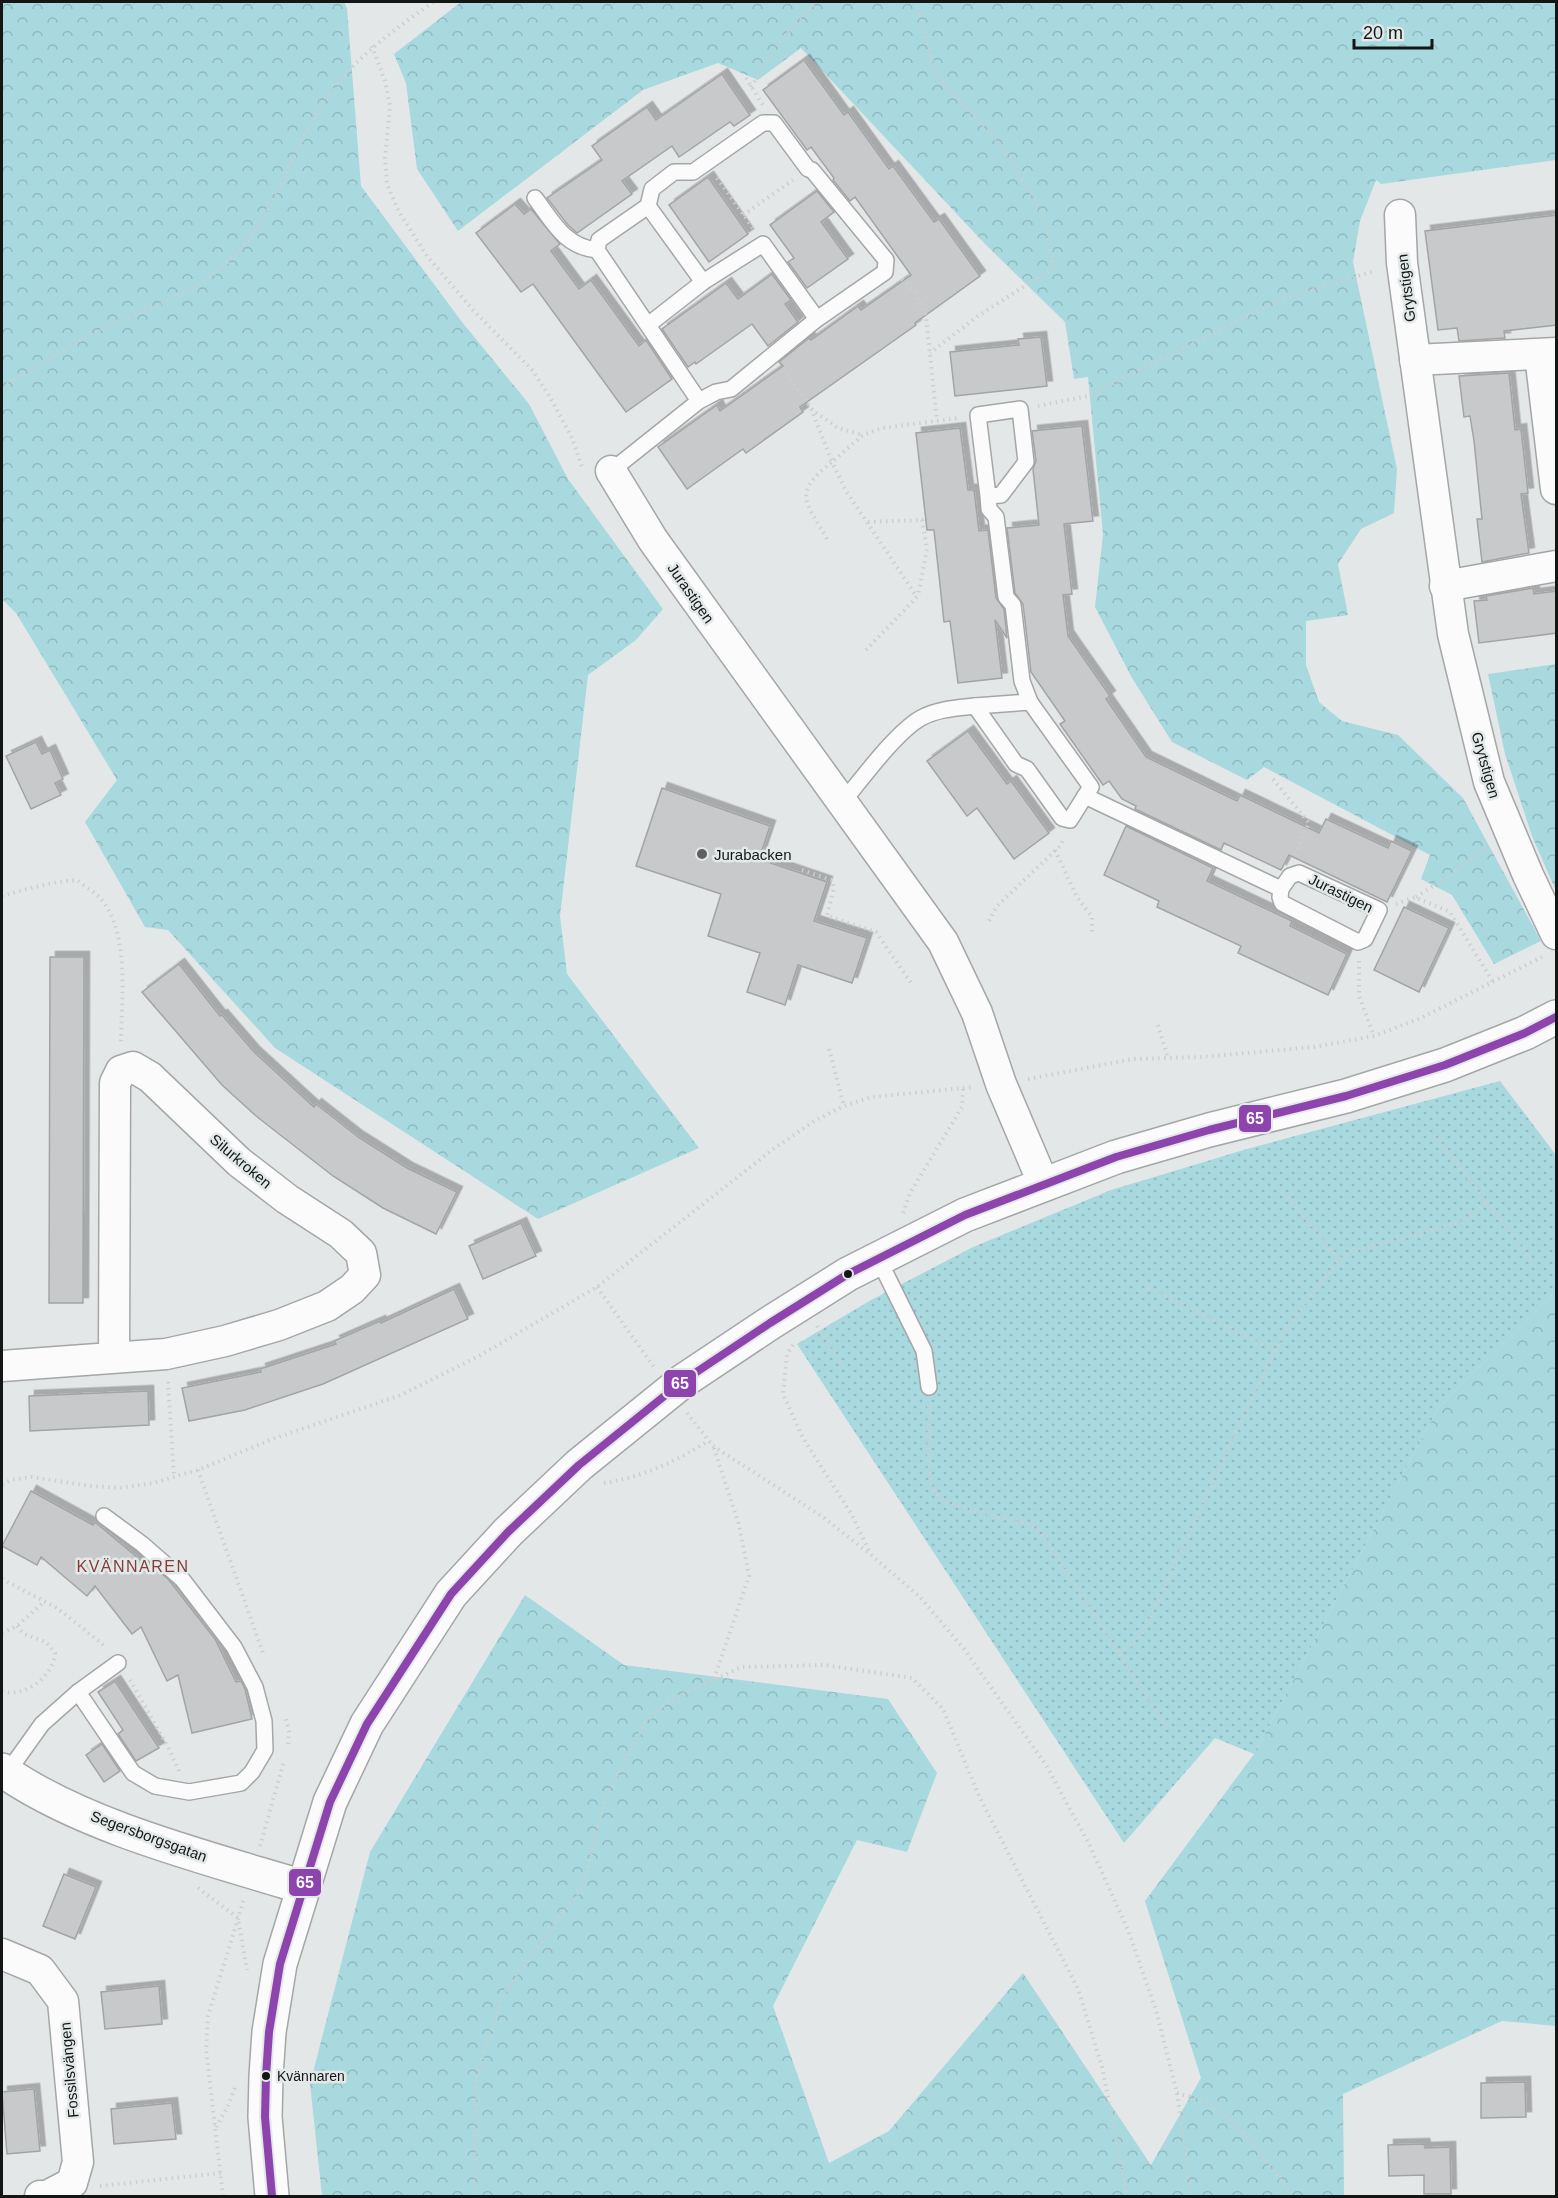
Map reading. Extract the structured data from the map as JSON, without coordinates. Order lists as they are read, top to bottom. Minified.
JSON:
{"streets":{"main road":["Segersborgsgatan"],"street":["Grytstigen","Jurastigen","Silurkroken","Fossilsvängen"]},"districts":["KVÄNNAREN"],"places":["Jurabacken","Kvännaren"],"lines":["transit line 65"],"scale_bar":"20 m"}
